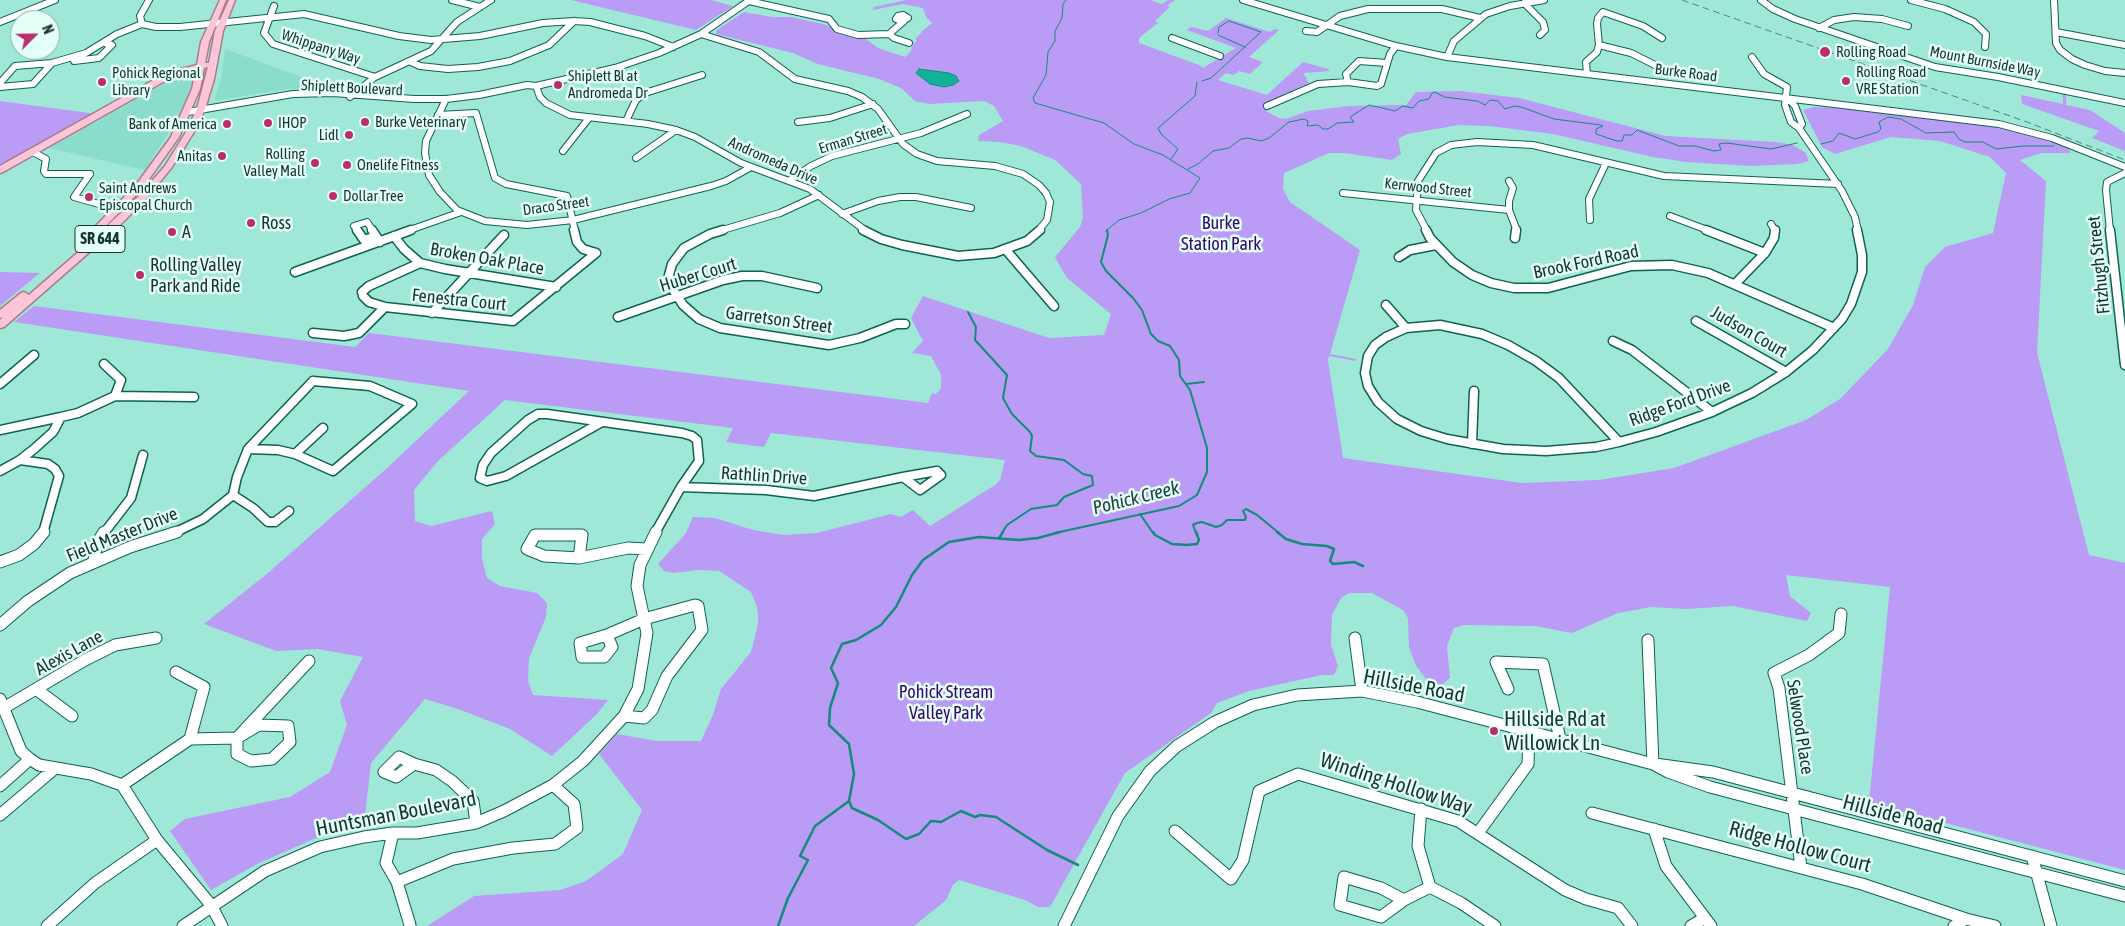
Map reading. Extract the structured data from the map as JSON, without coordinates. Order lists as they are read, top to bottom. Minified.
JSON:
{"streets":{"main road":["SR 644"],"street":["Whippany Way","Mount Burnside Way","Burke Road","Shiplett Boulevard","Erman Street","Andromeda Drive","Kerrwood Street","Draco Street","Broken Oak Place","Brook Ford Road","Fitzhugh Street","Huber Court","Fenestra Court","Garretson Street","Judson Court","Ridge Ford Drive","Rathlin Drive","Field Master Drive","Alexis Lane","Hillside Road","Selwood Place","Winding Hollow Way","Huntsman Boulevard","Ridge Hollow Court"]},"crossings":[["Burke Road","Ridge Ford Drive"],["Shiplett Boulevard","Andromeda Drive"],["Shiplett Boulevard","Draco Street"],["Shiplett Boulevard","SR 644"],["Erman Street","Andromeda Drive"],["Andromeda Drive","Draco Street"],["Andromeda Drive","Garretson Street"],["Kerrwood Street","Brook Ford Road"],["Draco Street","Fenestra Court"],["Broken Oak Place","Fenestra Court"],["Brook Ford Road","Ridge Ford Drive"],["Huber Court","Garretson Street"],["Judson Court","Ridge Ford Drive"],["Rathlin Drive","Huntsman Boulevard"],["Hillside Road","Selwood Place"]],"water":["Pohick Creek"],"parks":["Burke Station Park","Pohick Stream Valley Park"],"places":["Rolling Road","Rolling Road VRE Station","Pohick Regional Library","Shiplett Bl at Andromeda Dr","Burke Veterinary","IHOP","Bank of America","Lidl","Anitas","Rolling Valley Mall","Onelife Fitness","Dollar Tree","Saint Andrews Episcopal Church","Ross","A","Rolling Valley Park and Ride","Hillside Rd at Willowick Ln"],"north":"top right"}
